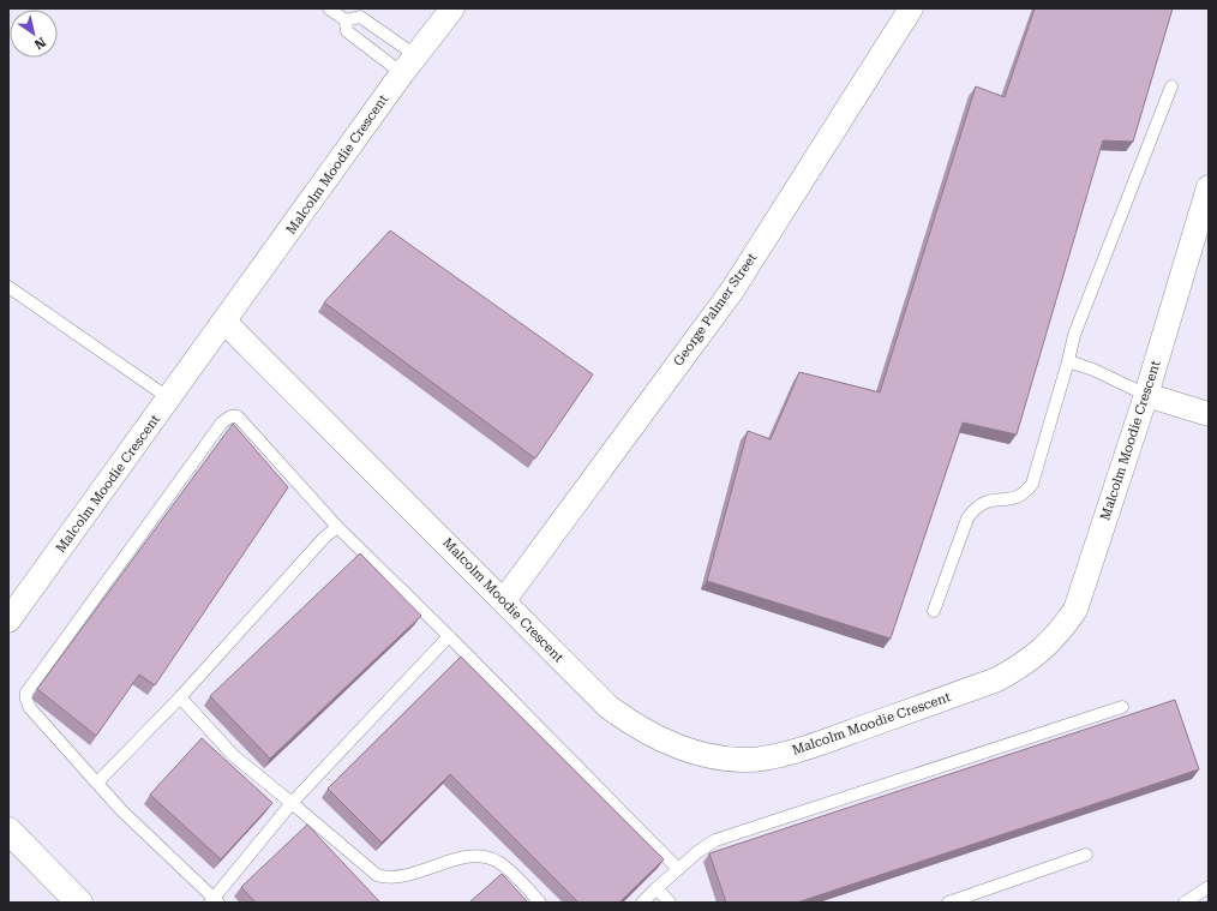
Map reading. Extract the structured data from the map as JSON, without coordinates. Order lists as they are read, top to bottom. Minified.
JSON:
{"streets":{"street":["Malcolm Moodie Crescent","George Palmer Street"]},"crossings":[["Malcolm Moodie Crescent","George Palmer Street"]],"north":"bottom right"}
